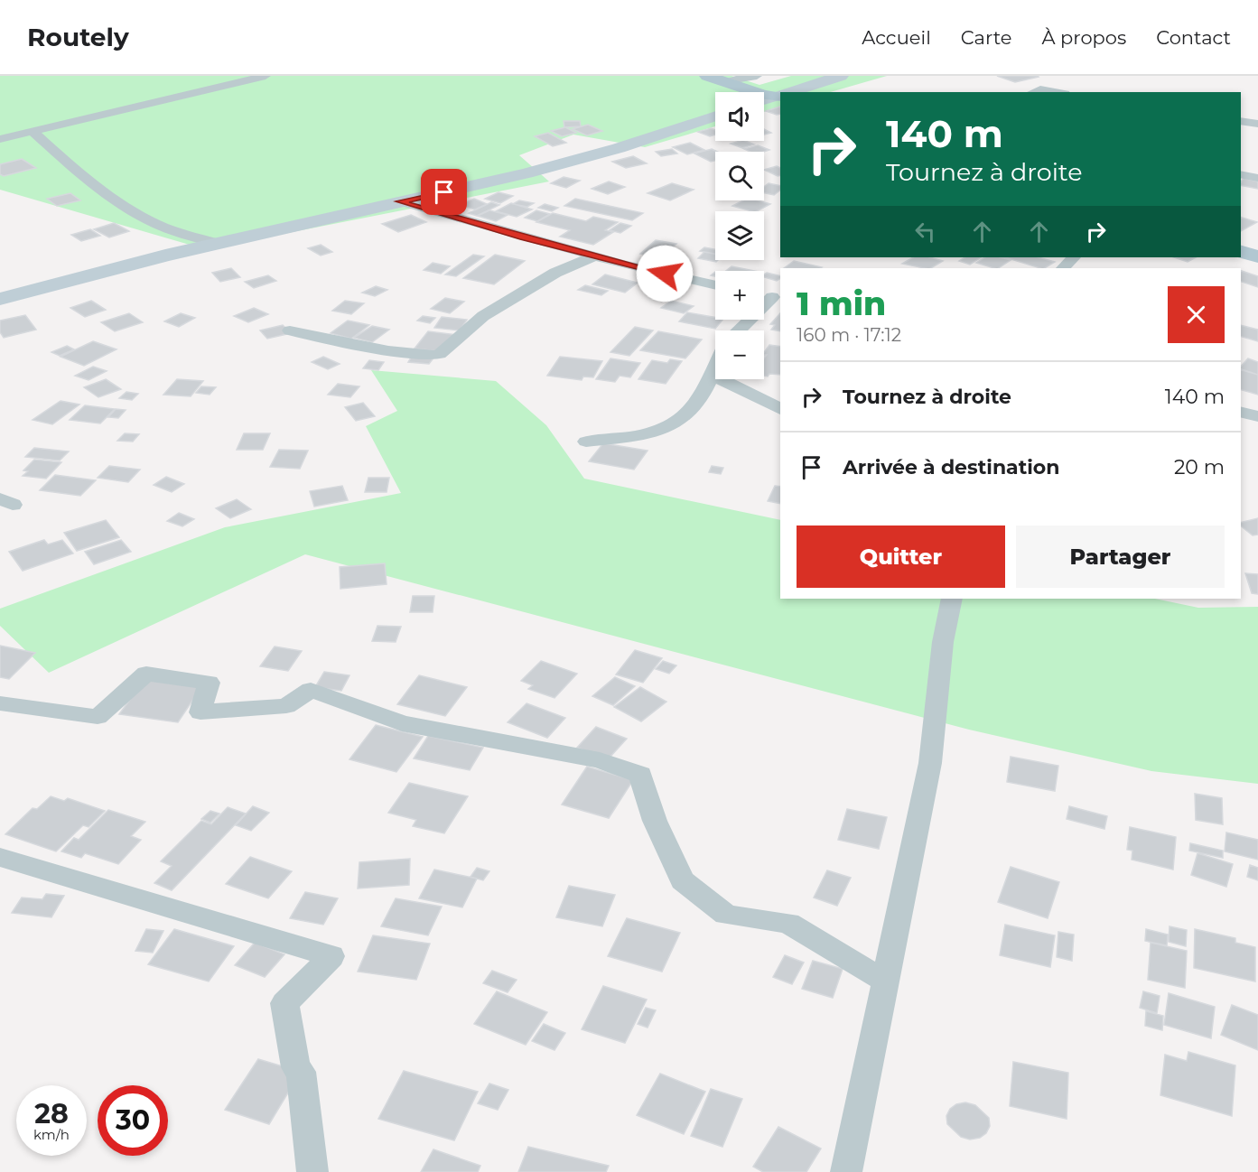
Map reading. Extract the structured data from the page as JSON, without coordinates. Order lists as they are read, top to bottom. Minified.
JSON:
{"page":{"header":"Routely","nav":["Accueil","Carte","À propos","Contact"],"map_buttons":["+","−"],"turn":["140 m","Tournez à droite"],"heading":["1 min","160 m · 17:12"],"list":[{"name":"Tournez à droite","value":"140 m"},{"name":"Arrivée à destination","value":"20 m"}],"buttons":["Quitter","Partager"],"speed":"28 km/h","limit":"30"}}
